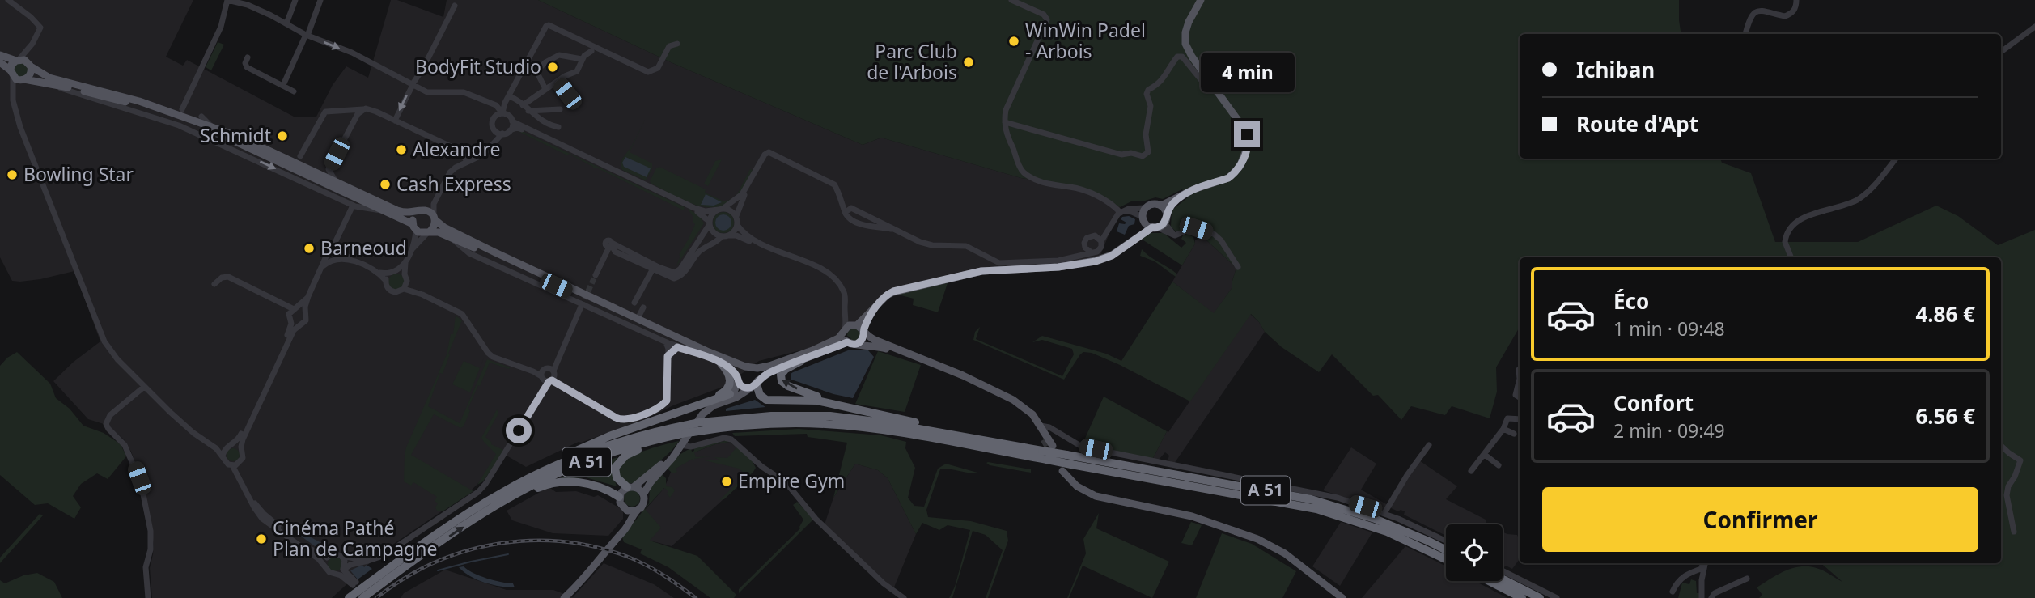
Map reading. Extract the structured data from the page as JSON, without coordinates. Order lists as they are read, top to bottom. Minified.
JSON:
{"streets":{"highway":["A 51"]},"places":["WinWin Padel - Arbois","Parc Club de l'Arbois","BodyFit Studio","Schmidt","Alexandre","Bowling Star","Cash Express","Barneoud","Empire Gym","Cinéma Pathé Plan de Campagne"],"page":{"banner":["Ichiban","Route d'Apt"],"bubble":"4 min","list":[{"name":"Éco","note":"1 min · 09:48","value":"4.86 €"},{"name":"Confort","note":"2 min · 09:49","value":"6.56 €"}],"buttons":"Confirmer"}}
